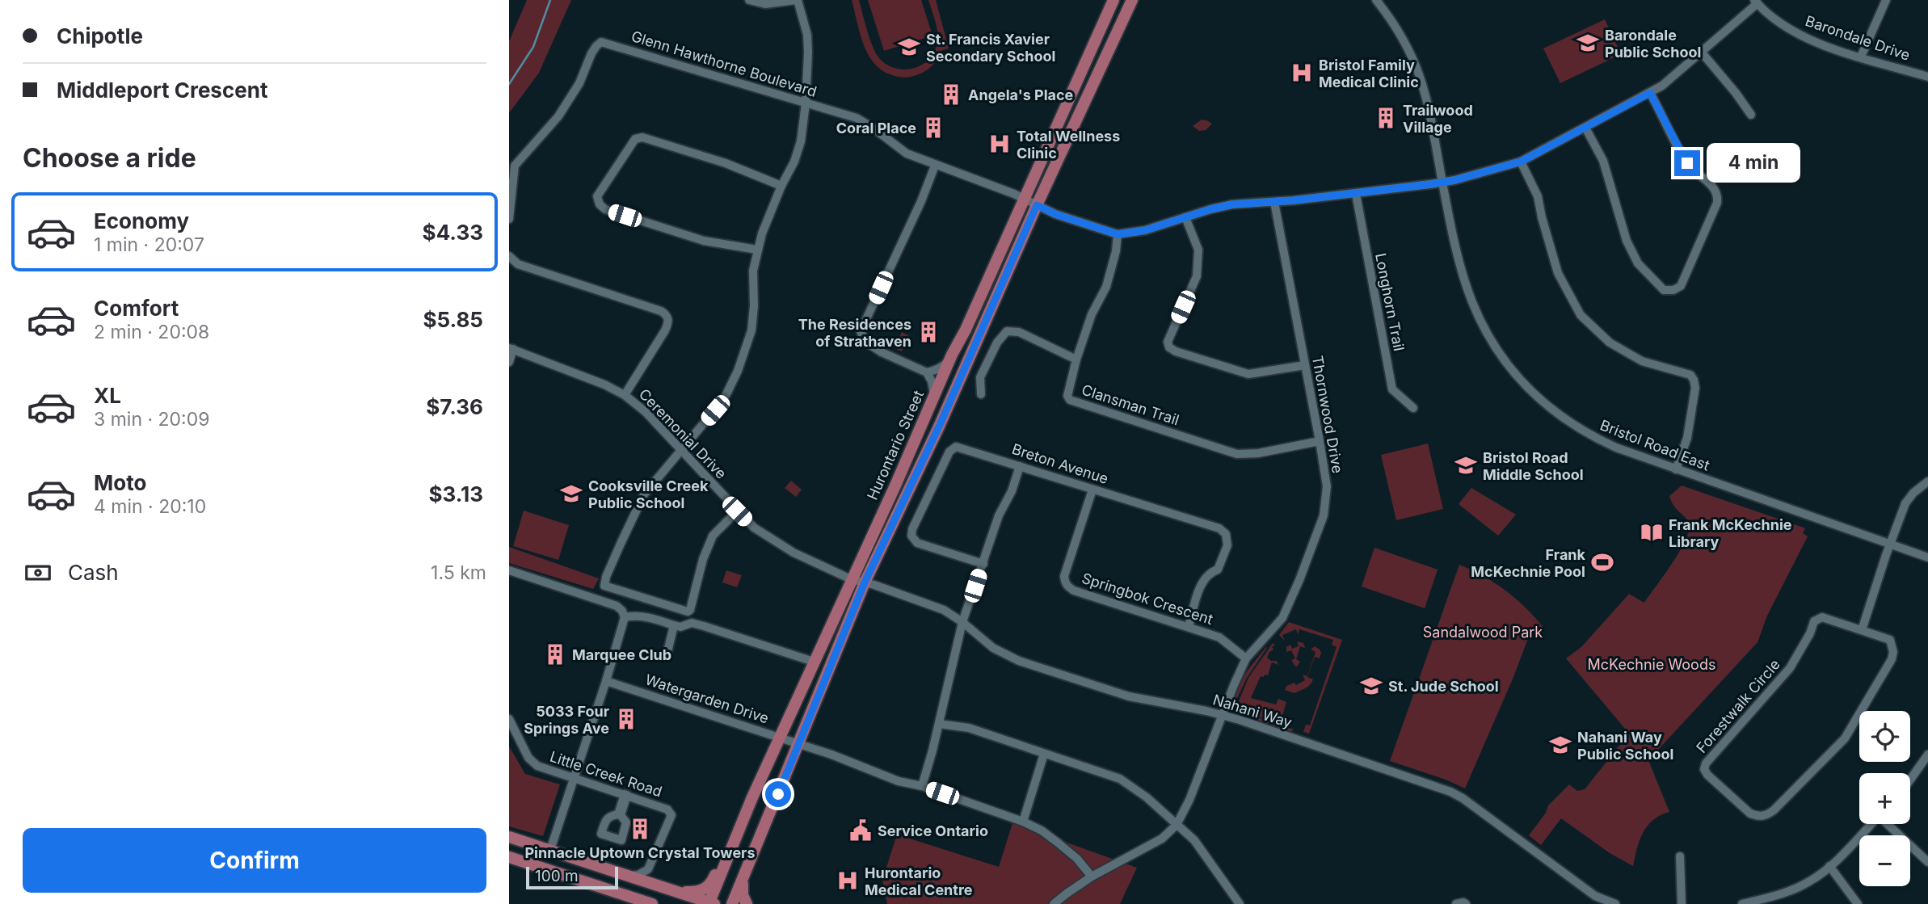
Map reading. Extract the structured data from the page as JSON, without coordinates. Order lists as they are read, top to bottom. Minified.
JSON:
{"streets":{"main road":["Hurontario Street"],"street":["Barondale Drive","Glenn Hawthorne Boulevard","Longhorn Trail","Clansman Trail","Thornwood Drive","Ceremonial Drive","Bristol Road East","Breton Avenue","Springbok Crescent","Watergarden Drive","Forestwalk Circle","Nahani Way","Little Creek Road"]},"crossings":[["Glenn Hawthorne Boulevard","Clansman Trail"],["Glenn Hawthorne Boulevard","Hurontario Street"],["Clansman Trail","Thornwood Drive"],["Thornwood Drive","Springbok Crescent"],["Thornwood Drive","Watergarden Drive"],["Thornwood Drive","Nahani Way"],["Ceremonial Drive","Hurontario Street"],["Ceremonial Drive","Nahani Way"],["Hurontario Street","Watergarden Drive"],["Breton Avenue","Springbok Crescent"]],"parks":["Sandalwood Park","McKechnie Woods"],"places":{"school or university":["Barondale Public School","St. Francis Xavier Secondary School","Bristol Road Middle School","Cooksville Creek Public School","St. Jude School","Nahani Way Public School"],"hospital":["Bristol Family Medical Clinic","Total Wellness Clinic","Hurontario Medical Centre"],"building":["Angela's Place","Trailwood Village","Coral Place","The Residences of Strathaven","Marquee Club","5033 Four Springs Ave","Pinnacle Uptown Crystal Towers"],"library":["Frank McKechnie Library"],"sports":["Frank McKechnie Pool"],"public building":["Service Ontario"]},"scale_bar":"100 m","page":{"banner":["Chipotle","Middleport Crescent"],"heading":"Choose a ride","bubble":"4 min","list":[{"name":"Economy","note":"1 min · 20:07","value":"$4.33"},{"name":"Comfort","note":"2 min · 20:08","value":"$5.85"},{"name":"XL","note":"3 min · 20:09","value":"$7.36"},{"name":"Moto","note":"4 min · 20:10","value":"$3.13"}],"pay":["Cash","1.5 km"],"map_buttons":["+","−"],"buttons":"Confirm","scale":"100 m"}}
